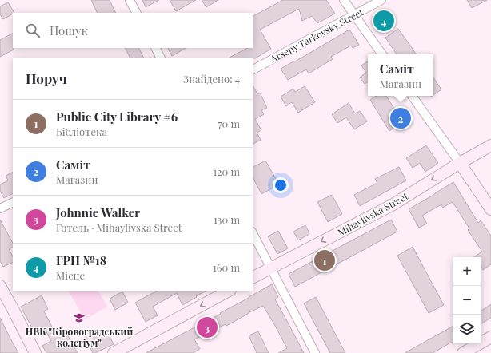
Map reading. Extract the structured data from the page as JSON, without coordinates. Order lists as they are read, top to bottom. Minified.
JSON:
{"streets":{"street":["Arseny Tarkovsky Street","Mihaylivska Street"]},"one_way":["Mihaylivska Street"],"places":{"school or university":["НВК \"Кіровоградський колегіум\""]},"page":{"pins":["4","2","1","3"],"search":"Пошук","popup":["Саміт","Магазин"],"heading":["Поруч","Знайдено: 4"],"list":[{"mark":"1","name":"Public City Library #6","note":"Бібліотека","value":"70 m"},{"mark":"2","name":"Саміт","note":"Магазин","value":"120 m"},{"mark":"3","name":"Johnnie Walker","note":"Готель · Mihaylivska Street","value":"130 m"},{"mark":"4","name":"ГРП №18","note":"Місце","value":"160 m"}],"map_buttons":["+","−"]}}
